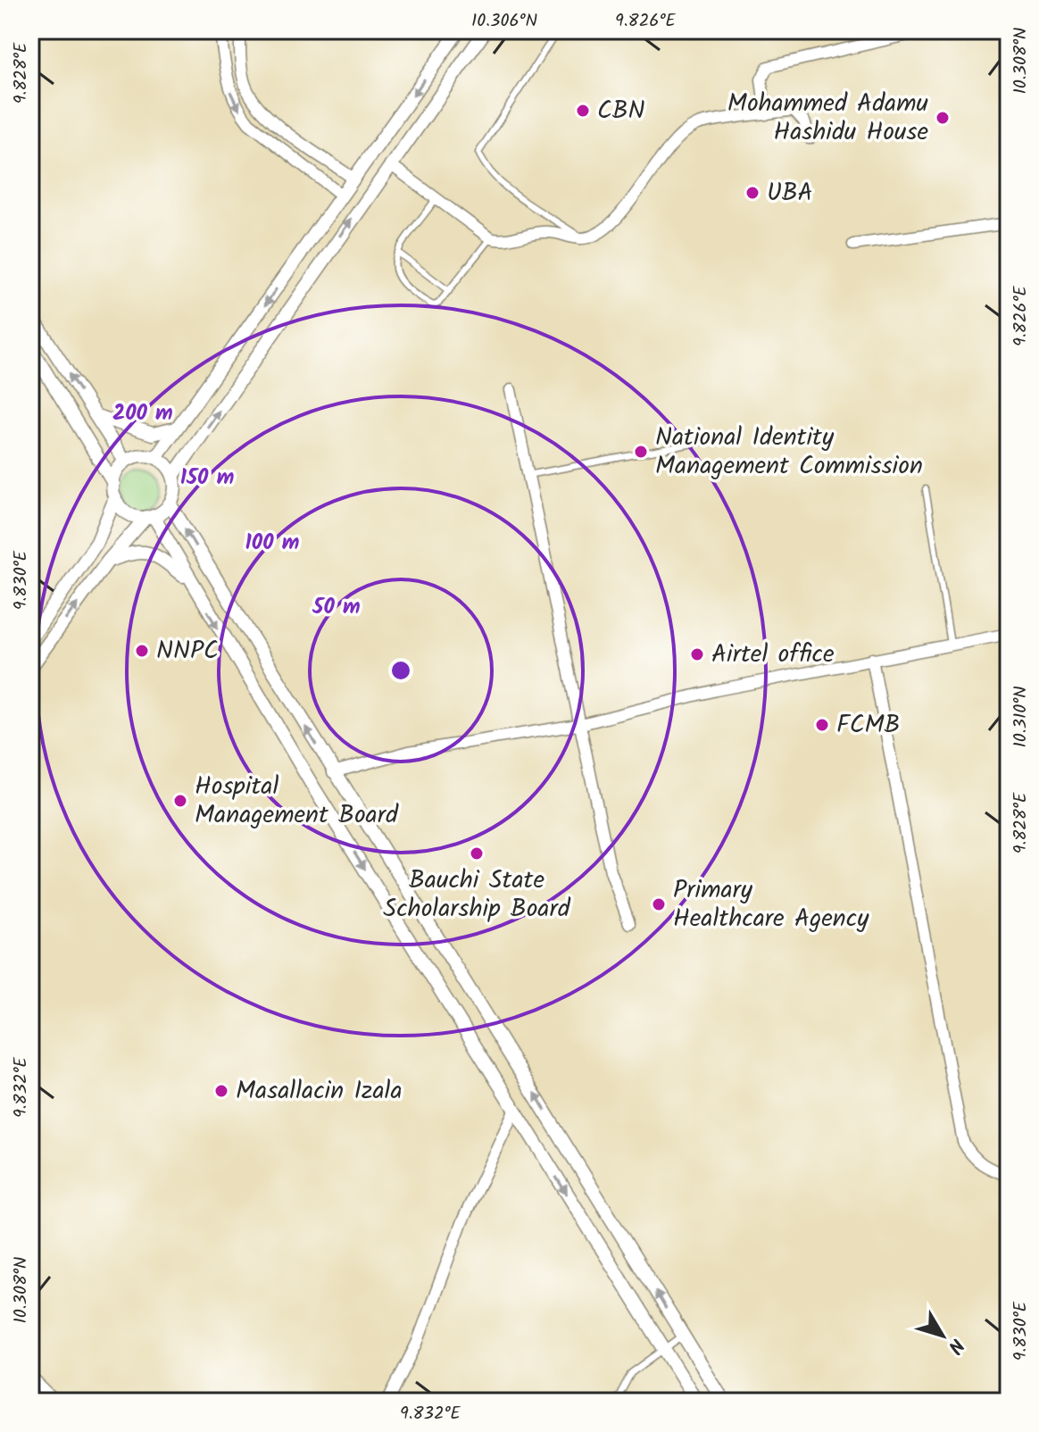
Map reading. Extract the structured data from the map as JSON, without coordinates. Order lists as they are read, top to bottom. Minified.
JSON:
{"places":["CBN","Mohammed Adamu Hashidu House","UBA","National Identity Management Commission","NNPC","Airtel office","FCMB","Hospital Management Board","Bauchi State Scholarship Board","Primary Healthcare Agency","Masallacin Izala"],"north":"bottom right","coordinates":["10.306°N","9.826°E","10.308°N","9.828°E","9.830°E","10.310°N","9.832°E"],"rings":["200 m","150 m","100 m","50 m"]}
